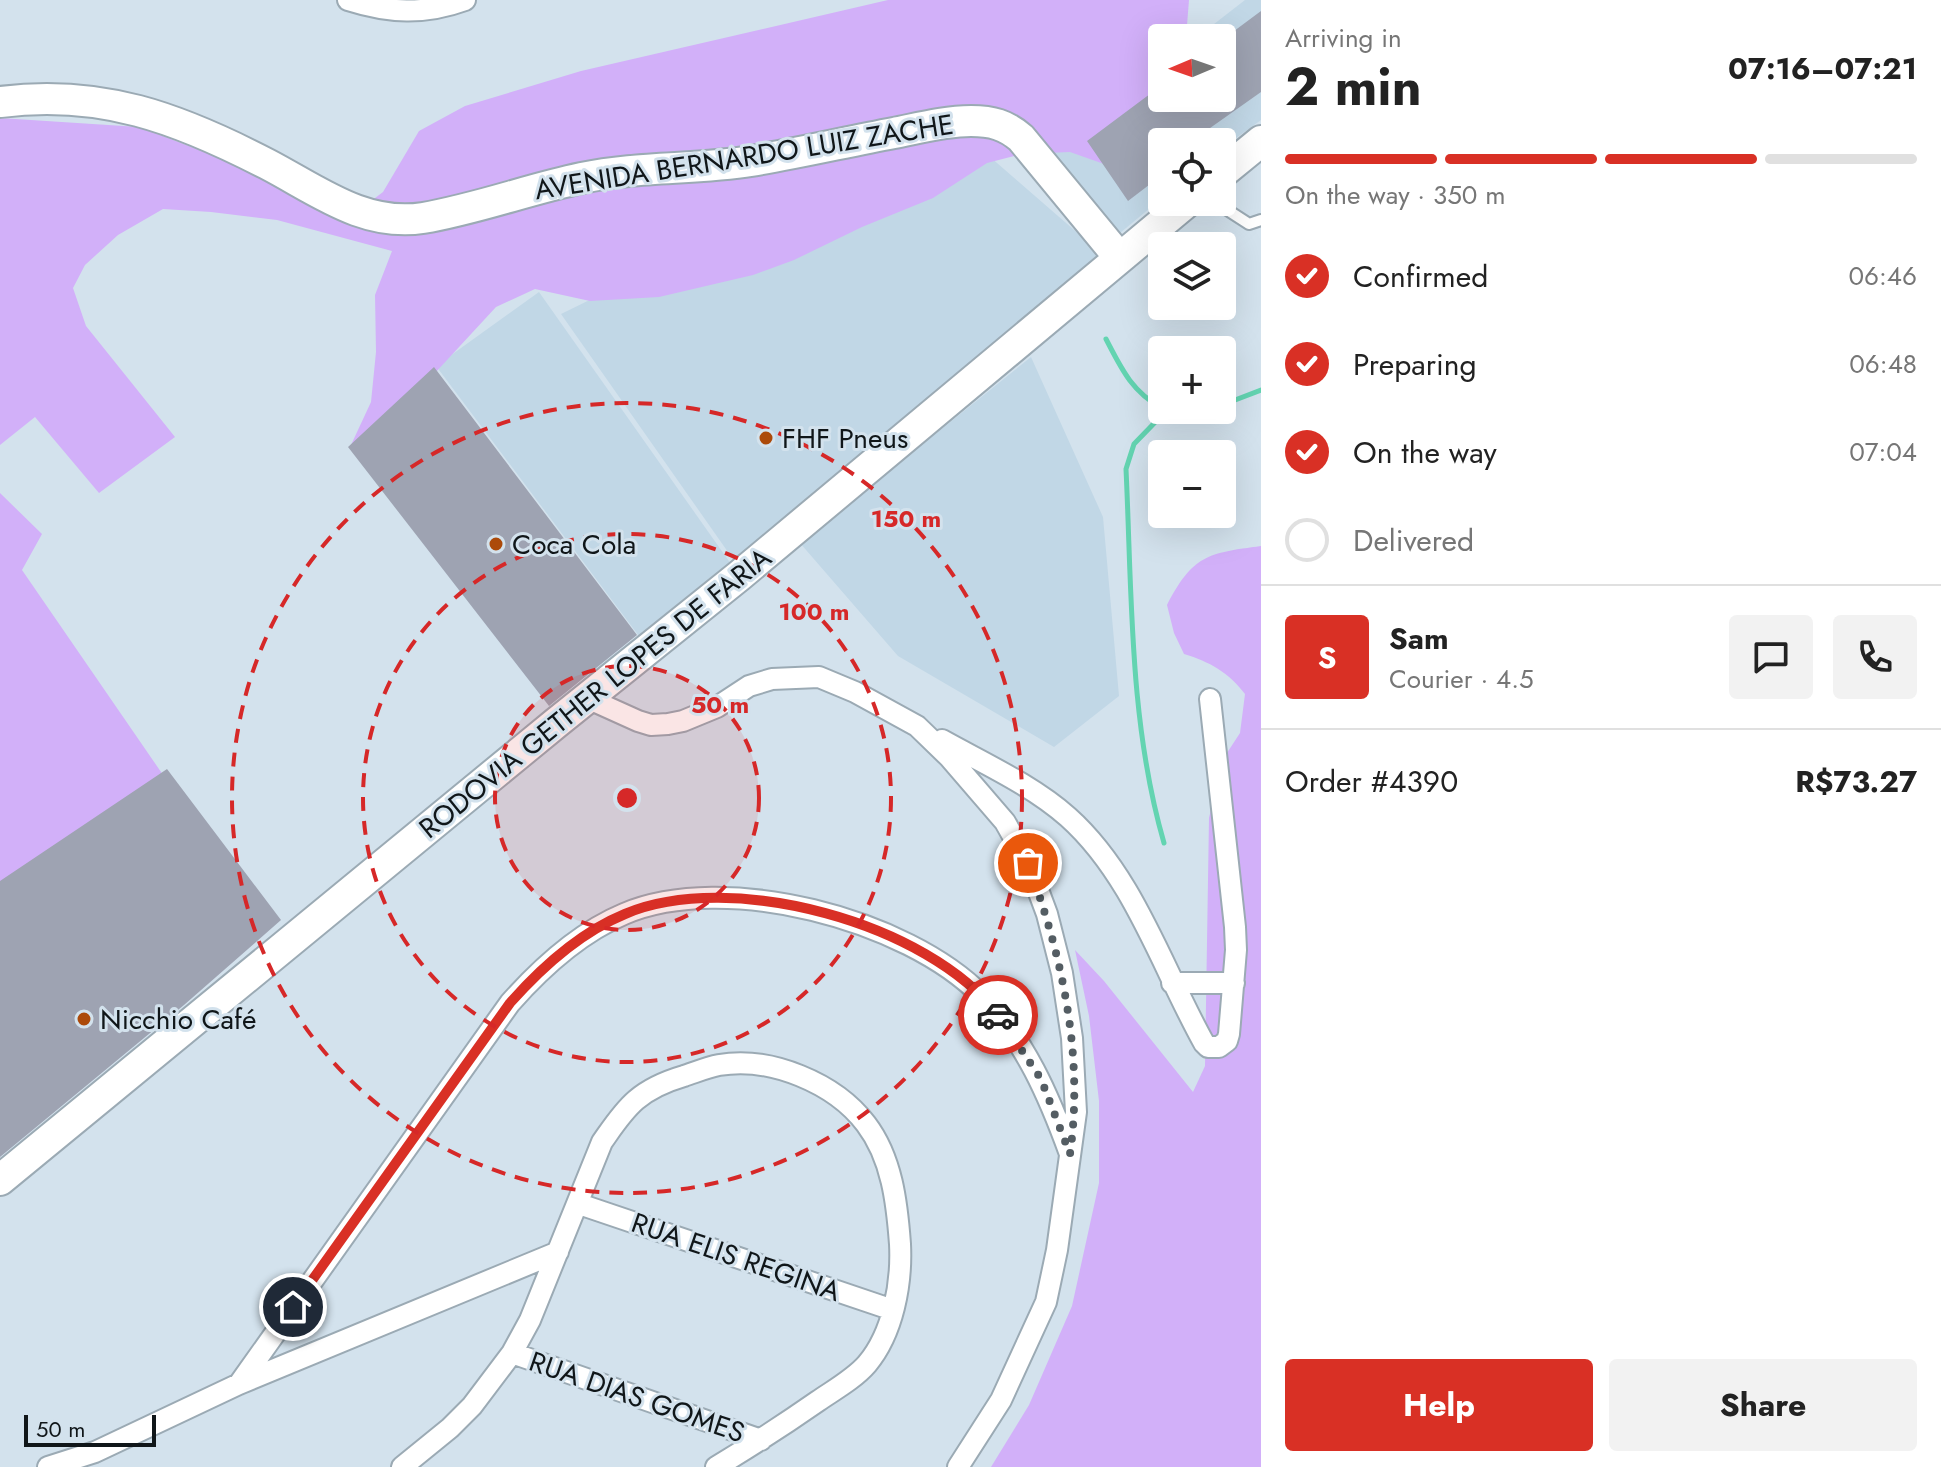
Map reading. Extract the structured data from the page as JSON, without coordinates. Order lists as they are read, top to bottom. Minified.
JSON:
{"streets":{"street":["AVENIDA BERNARDO LUIZ ZACHE","RODOVIA GETHER LOPES DE FARIA","RUA ELIS REGINA","RUA DIAS GOMES"]},"crossings":[["AVENIDA BERNARDO LUIZ ZACHE","RODOVIA GETHER LOPES DE FARIA"]],"places":["FHF Pneus","Coca Cola","Nicchio Café"],"scale_bar":"50 m","north":"left","page":{"heading":["2 min","Arriving in","07:16–07:21"],"panel":["Sam","Courier · 4.5","Order #4390","R$73.27"],"map_buttons":["+","−"],"bar":"On the way · 350 m","list":[["Confirmed","06:46"],["Preparing","06:48"],["On the way","07:04"],"Delivered"],"round":"S","buttons":["Help","Share"],"scale":"50 m"},"rings":["150 m","100 m","50 m"]}
